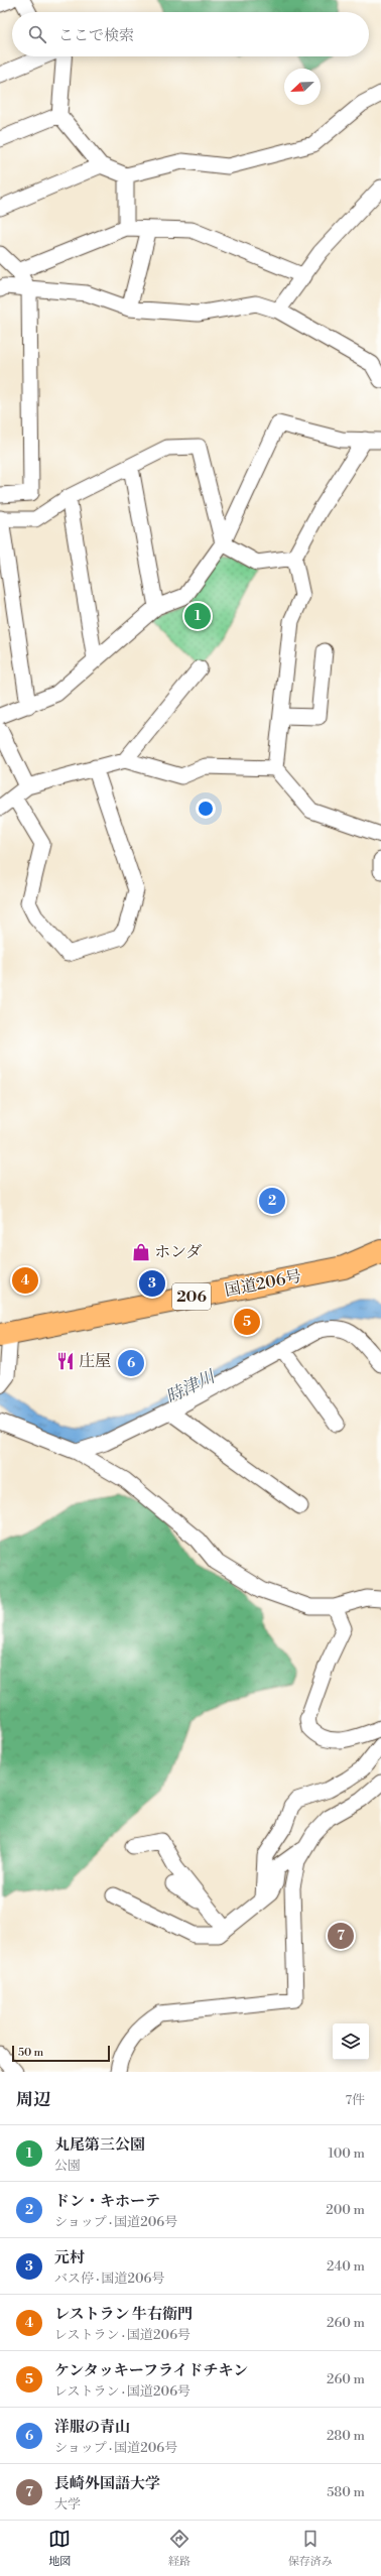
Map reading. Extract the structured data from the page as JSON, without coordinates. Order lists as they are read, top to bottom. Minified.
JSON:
{"streets":{"highway":["国道206号","206"]},"water":["時津川"],"places":{"shop":["ホンダ"],"restaurant":["庄屋"]},"scale_bar":"50 m","north":"bottom left","page":{"search":"ここで検索","pins":["1","2","4","3","5","6","7"],"scale":"50 m","heading":["周辺","7件"],"list":[{"mark":"1","name":"丸尾第三公園","note":"公園","value":"100 m"},{"mark":"2","name":"ドン・キホーテ","note":"ショップ · 国道206号","value":"200 m"},{"mark":"3","name":"元村","note":"バス停 · 国道206号","value":"240 m"},{"mark":"4","name":"レストラン 牛右衛門","note":"レストラン · 国道206号","value":"260 m"},{"mark":"5","name":"ケンタッキーフライドチキン","note":"レストラン · 国道206号","value":"260 m"},{"mark":"6","name":"洋服の青山","note":"ショップ · 国道206号","value":"280 m"},{"mark":"7","name":"長崎外国語大学","note":"大学","value":"580 m"}],"nav":["地図","経路","保存済み"]}}
